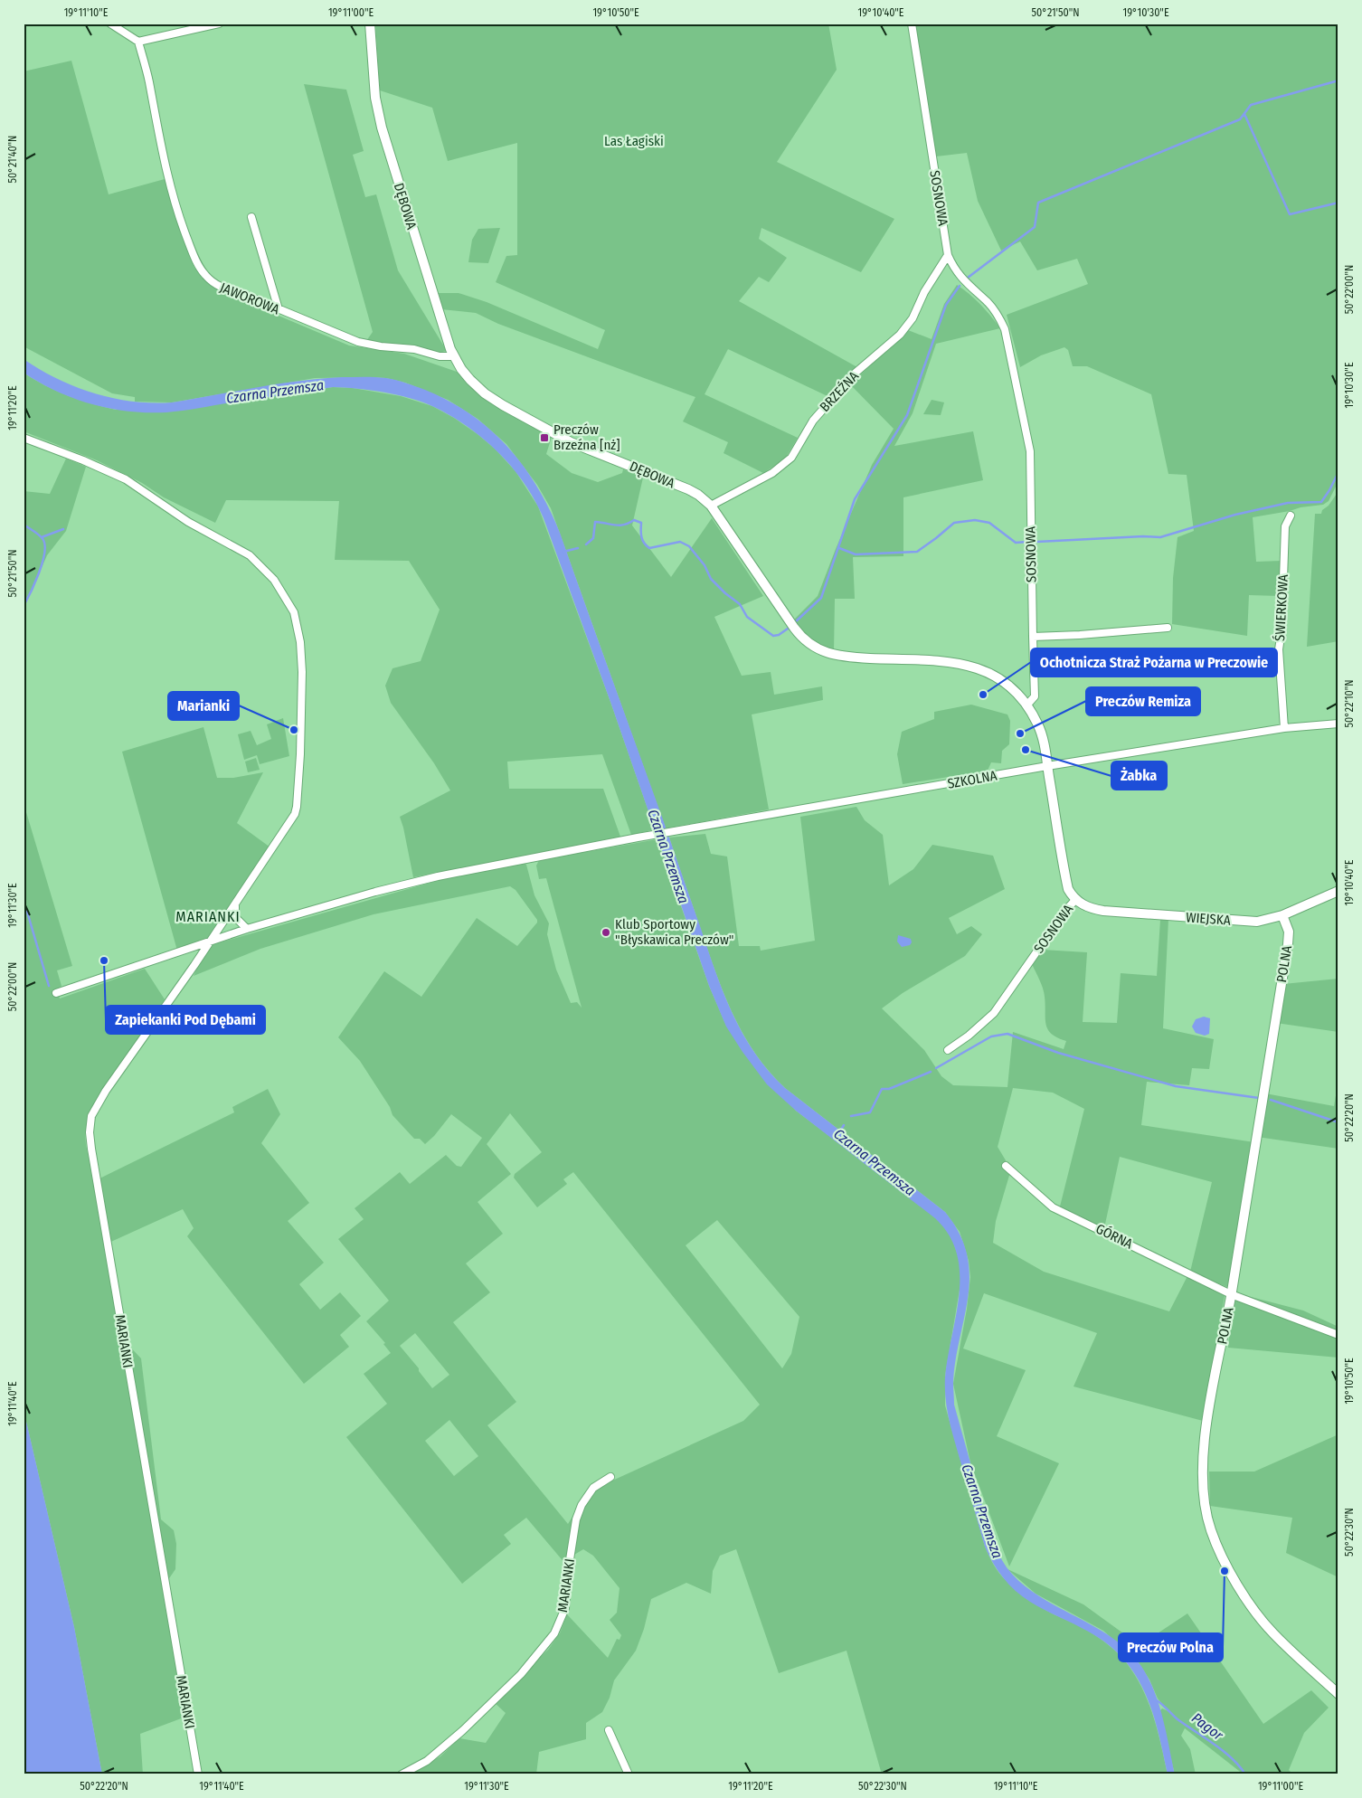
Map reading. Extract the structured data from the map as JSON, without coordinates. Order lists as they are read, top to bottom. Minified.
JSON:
{"streets":{"street":["SOSNOWA","DĘBOWA","JAWOROWA","BRZEŹNA","ŚWIERKOWA","SZKOLNA","WIEJSKA","POLNA","GÓRNA","MARIANKI"]},"crossings":[["SOSNOWA","DĘBOWA"],["SOSNOWA","BRZEŹNA"],["SOSNOWA","SZKOLNA"],["SOSNOWA","WIEJSKA"],["DĘBOWA","JAWOROWA"],["DĘBOWA","BRZEŹNA"],["ŚWIERKOWA","SZKOLNA"],["WIEJSKA","POLNA"],["POLNA","GÓRNA"]],"districts":["MARIANKI"],"water":["Czarna Przemsza","Pagor"],"parks":["Las Łagiski"],"places":{"transit":["Preczów Brzeźna [nż]"],"other":["Ochotnicza Straż Pożarna w Preczowie","Marianki","Preczów Remiza","Żabka","Klub Sportowy \"Błyskawica Preczów\"","Zapiekanki Pod Dębami","Preczów Polna"]},"coordinates":["19°11'10\"E","19°11'00\"E","19°10'50\"E","19°10'40\"E","50°21'50\"N","19°10'30\"E","50°21'40\"N","50°22'00\"N","19°11'20\"E","50°22'10\"N","19°11'30\"E","50°22'20\"N","19°11'40\"E","50°22'30\"N"]}
